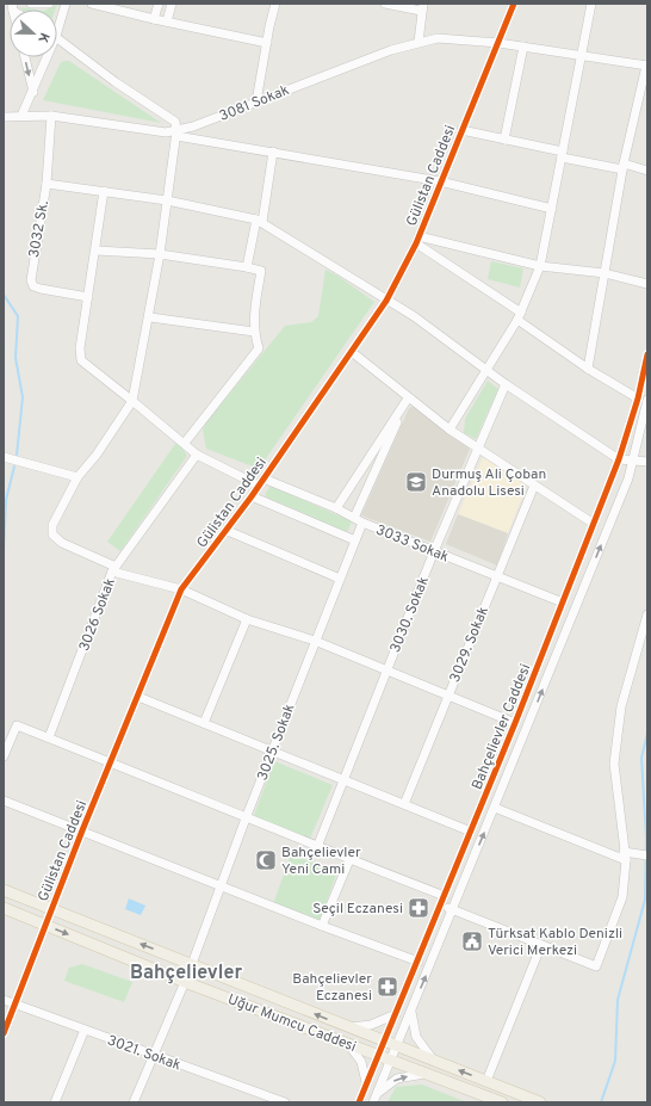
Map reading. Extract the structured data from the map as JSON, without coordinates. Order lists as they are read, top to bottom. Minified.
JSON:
{"streets":{"main road":["Uğur Mumcu Caddesi"],"street":["3081 Sokak","Gülistan Caddesi","3032 Sk.","3033 Sokak","3026 Sokak","3030. Sokak","3029. Sokak","Bahçelievler Caddesi","3025. Sokak","3021. Sokak"]},"crossings":[["3081 Sokak","Gülistan Caddesi"],["3081 Sokak","3032 Sk."],["Gülistan Caddesi","3033 Sokak"],["Gülistan Caddesi","Uğur Mumcu Caddesi"],["Gülistan Caddesi","3021. Sokak"],["3032 Sk.","3033 Sokak"],["3033 Sokak","3026 Sokak"],["3033 Sokak","3030. Sokak"],["3033 Sokak","3029. Sokak"],["3033 Sokak","Bahçelievler Caddesi"],["3033 Sokak","3025. Sokak"],["Bahçelievler Caddesi","Uğur Mumcu Caddesi"],["3025. Sokak","Uğur Mumcu Caddesi"]],"districts":["Bahçelievler"],"places":{"school or university":["Durmuş Ali Çoban Anadolu Lisesi"],"mosque":["Bahçelievler Yeni Cami"],"pharmacy":["Seçil Eczanesi","Bahçelievler Eczanesi"],"public building":["Türksat Kablo Denizli Verici Merkezi"]},"north":"right"}
